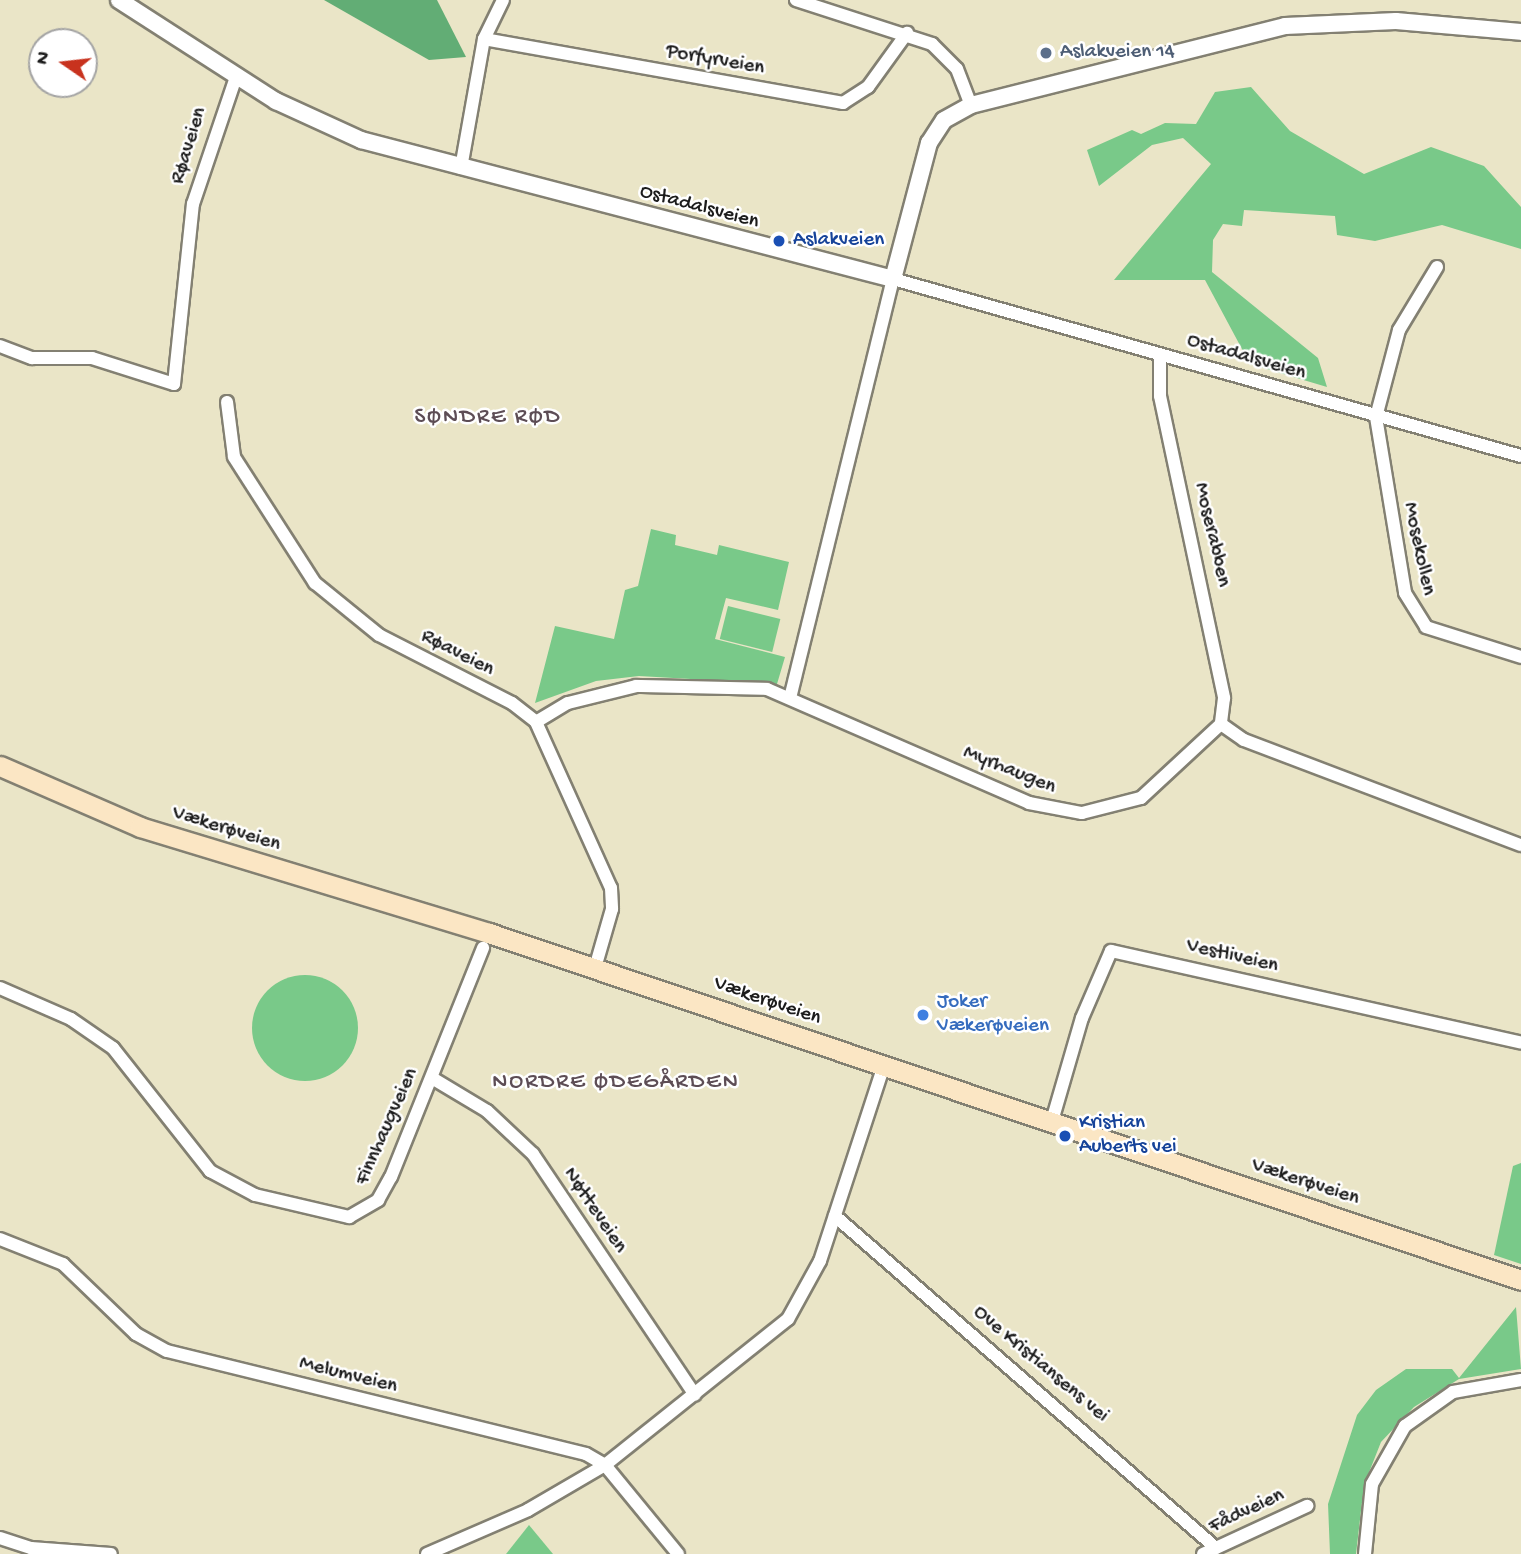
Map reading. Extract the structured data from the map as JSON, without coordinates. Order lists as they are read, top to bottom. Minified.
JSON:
{"streets":{"main road":["Vækerøveien"],"street":["Porfyrveien","Røaveien","Ostadalsveien","Moserabben","Mosekollen","Myrhaugen","Vestliveien","Finnhaugveien","Nøtteveien","Ove Kristiansens vei","Melumveien","Fådveien"]},"crossings":[["Røaveien","Ostadalsveien"],["Røaveien","Myrhaugen"],["Røaveien","Vækerøveien"],["Ostadalsveien","Moserabben"],["Ostadalsveien","Mosekollen"],["Moserabben","Myrhaugen"],["Vækerøveien","Vestliveien"],["Finnhaugveien","Nøtteveien"],["Ove Kristiansens vei","Fådveien"]],"districts":["SØNDRE RØD","NORDRE ØDEGÅRDEN"],"places":["Aslakveien 14","Aslakveien","Joker Vækerøveien","Kristian Auberts vei"],"north":"left"}
